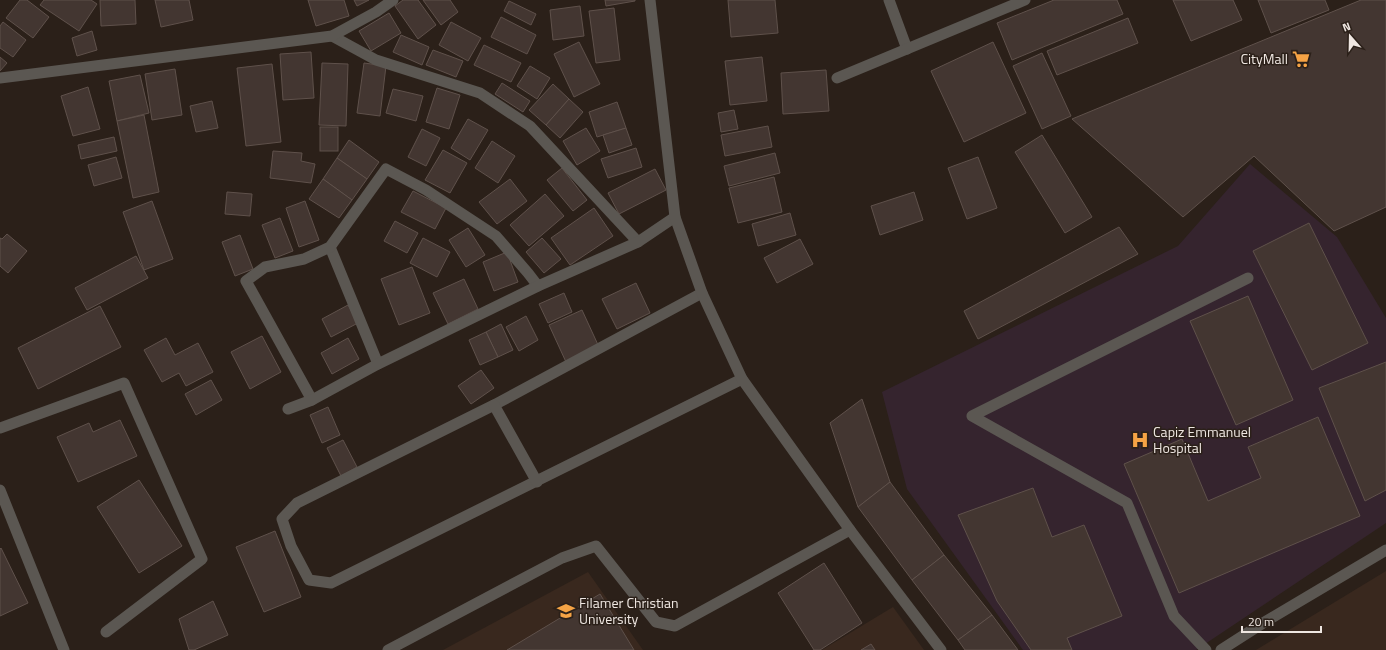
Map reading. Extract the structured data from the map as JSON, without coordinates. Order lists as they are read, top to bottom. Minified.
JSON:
{"places":{"supermarket":["CityMall"],"hospital":["Capiz Emmanuel Hospital"],"school or university":["Filamer Christian University"]},"scale_bar":"20 m","north":"top"}
